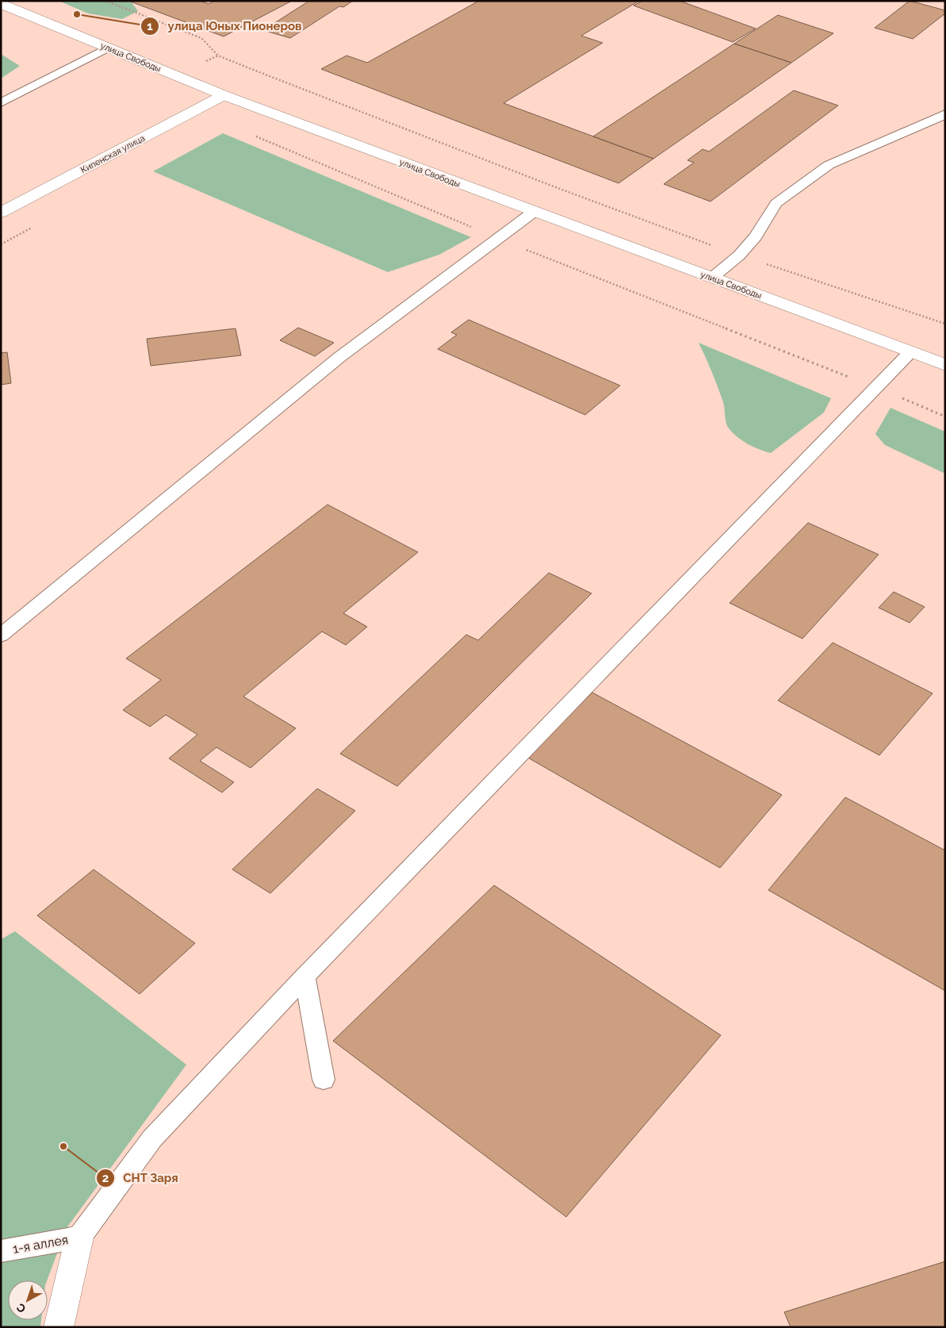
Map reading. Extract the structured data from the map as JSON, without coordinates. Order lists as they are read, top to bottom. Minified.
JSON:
{"streets":{"main road":["улица Свободы","Кипенская улица"],"lane":["1-я аллея"]},"crossings":[["улица Свободы","Кипенская улица"]],"places":["улица Юных Пионеров","СНТ Заря"],"north":"bottom left"}
